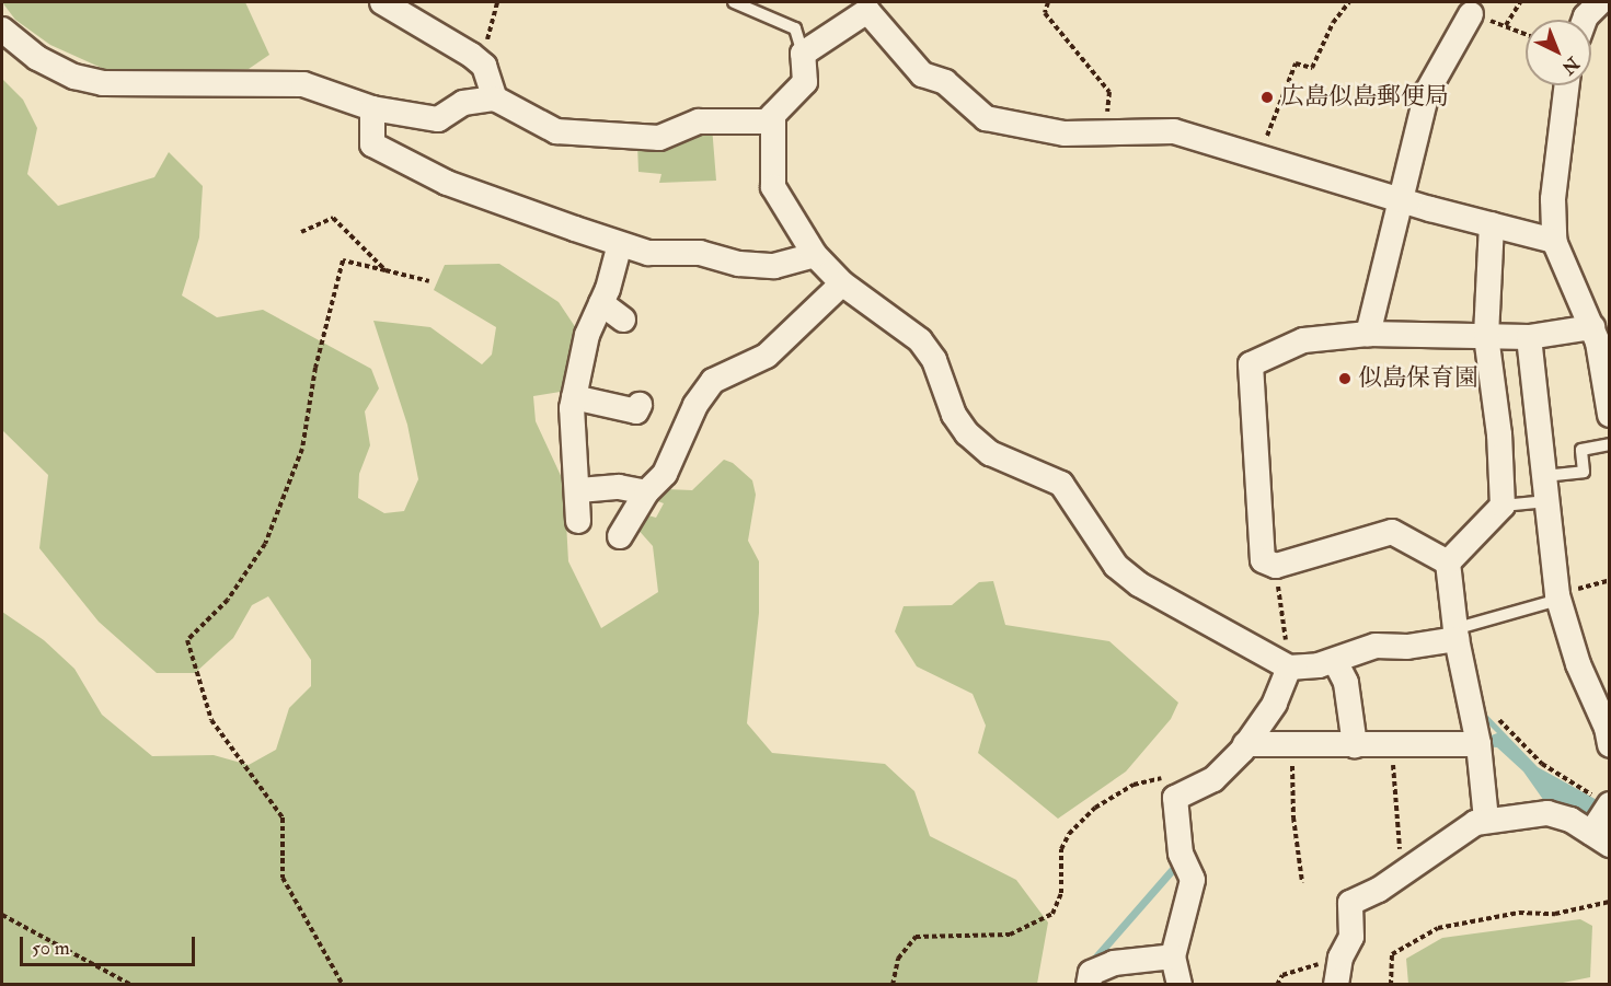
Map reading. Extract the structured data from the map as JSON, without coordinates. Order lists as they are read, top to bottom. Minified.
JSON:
{"places":["広島似島郵便局","似島保育園"],"scale_bar":"50 m","north":"bottom right"}
